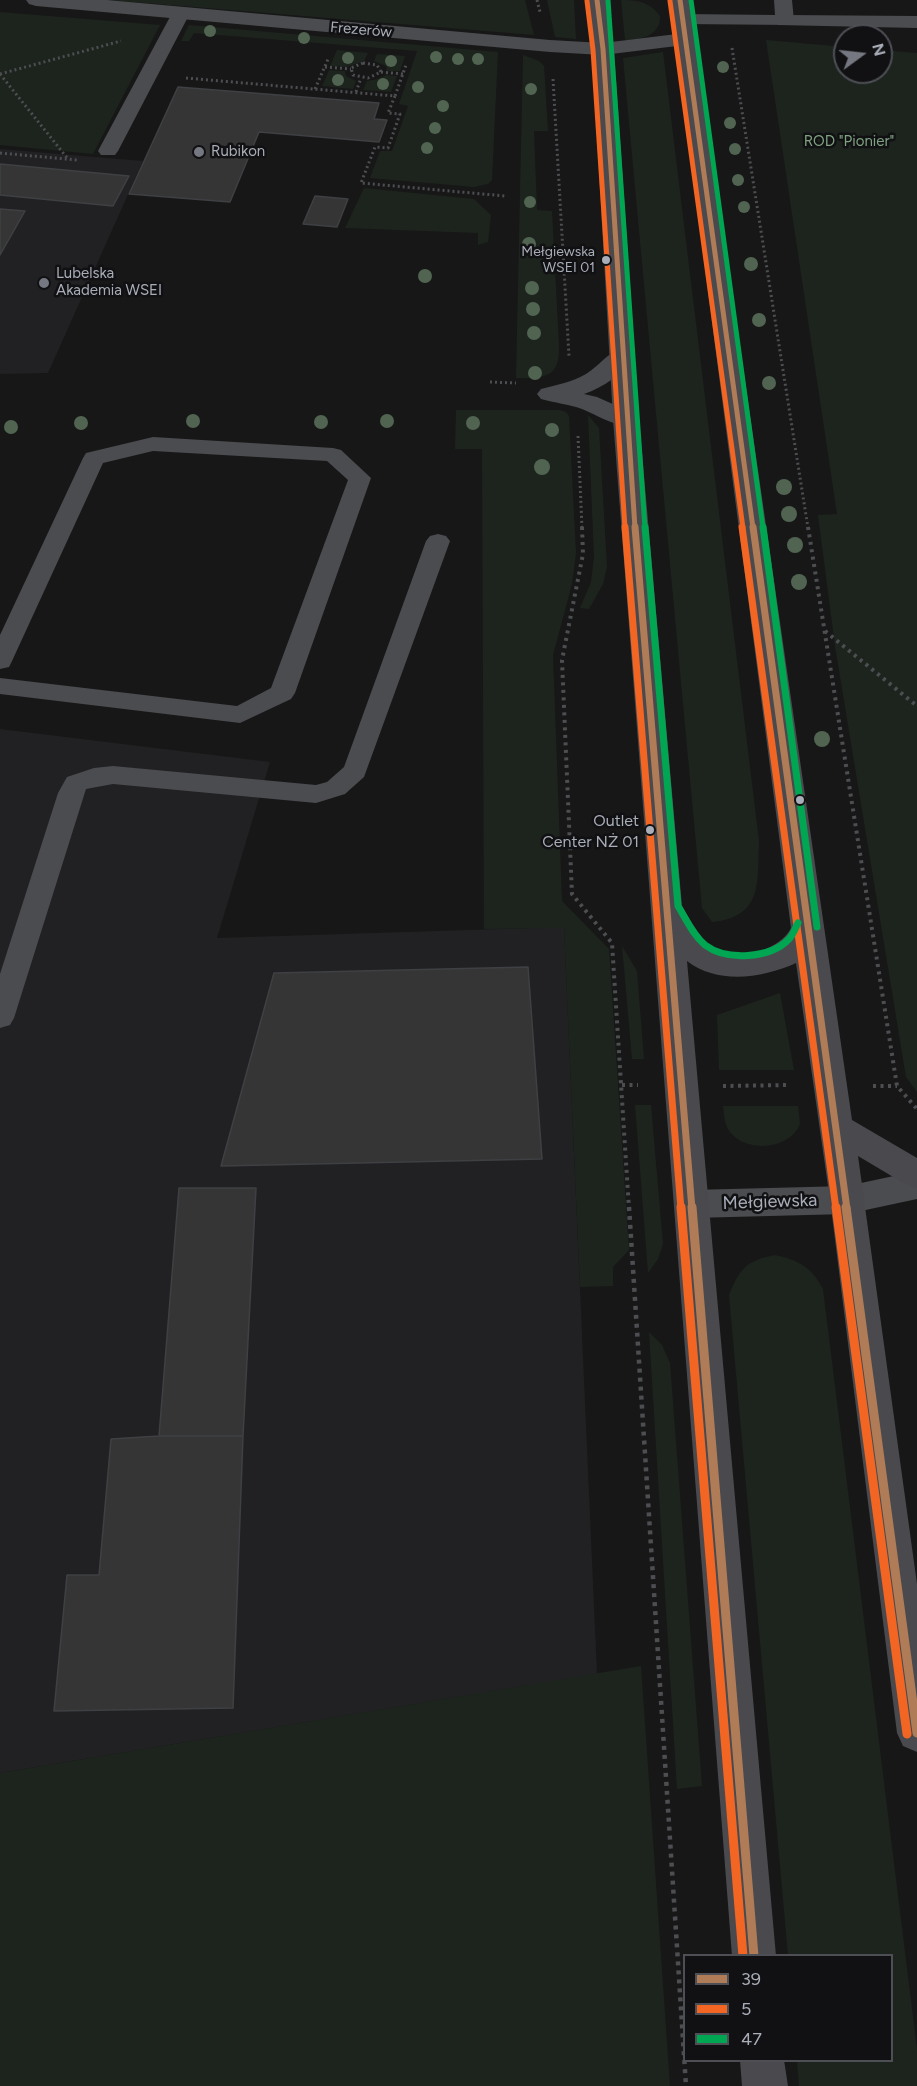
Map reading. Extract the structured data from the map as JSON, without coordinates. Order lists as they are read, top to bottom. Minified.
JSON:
{"streets":{"street":["Frezerów","Mełgiewska"]},"parks":["ROD \"Pionier\""],"places":["Rubikon","Mełgiewska WSEI 01","Lubelska Akademia WSEI","Outlet Center NŻ 01"],"lines":["transit line 39","transit line 47","transit line 5"],"legend":["39","5","47"],"north":"right"}
